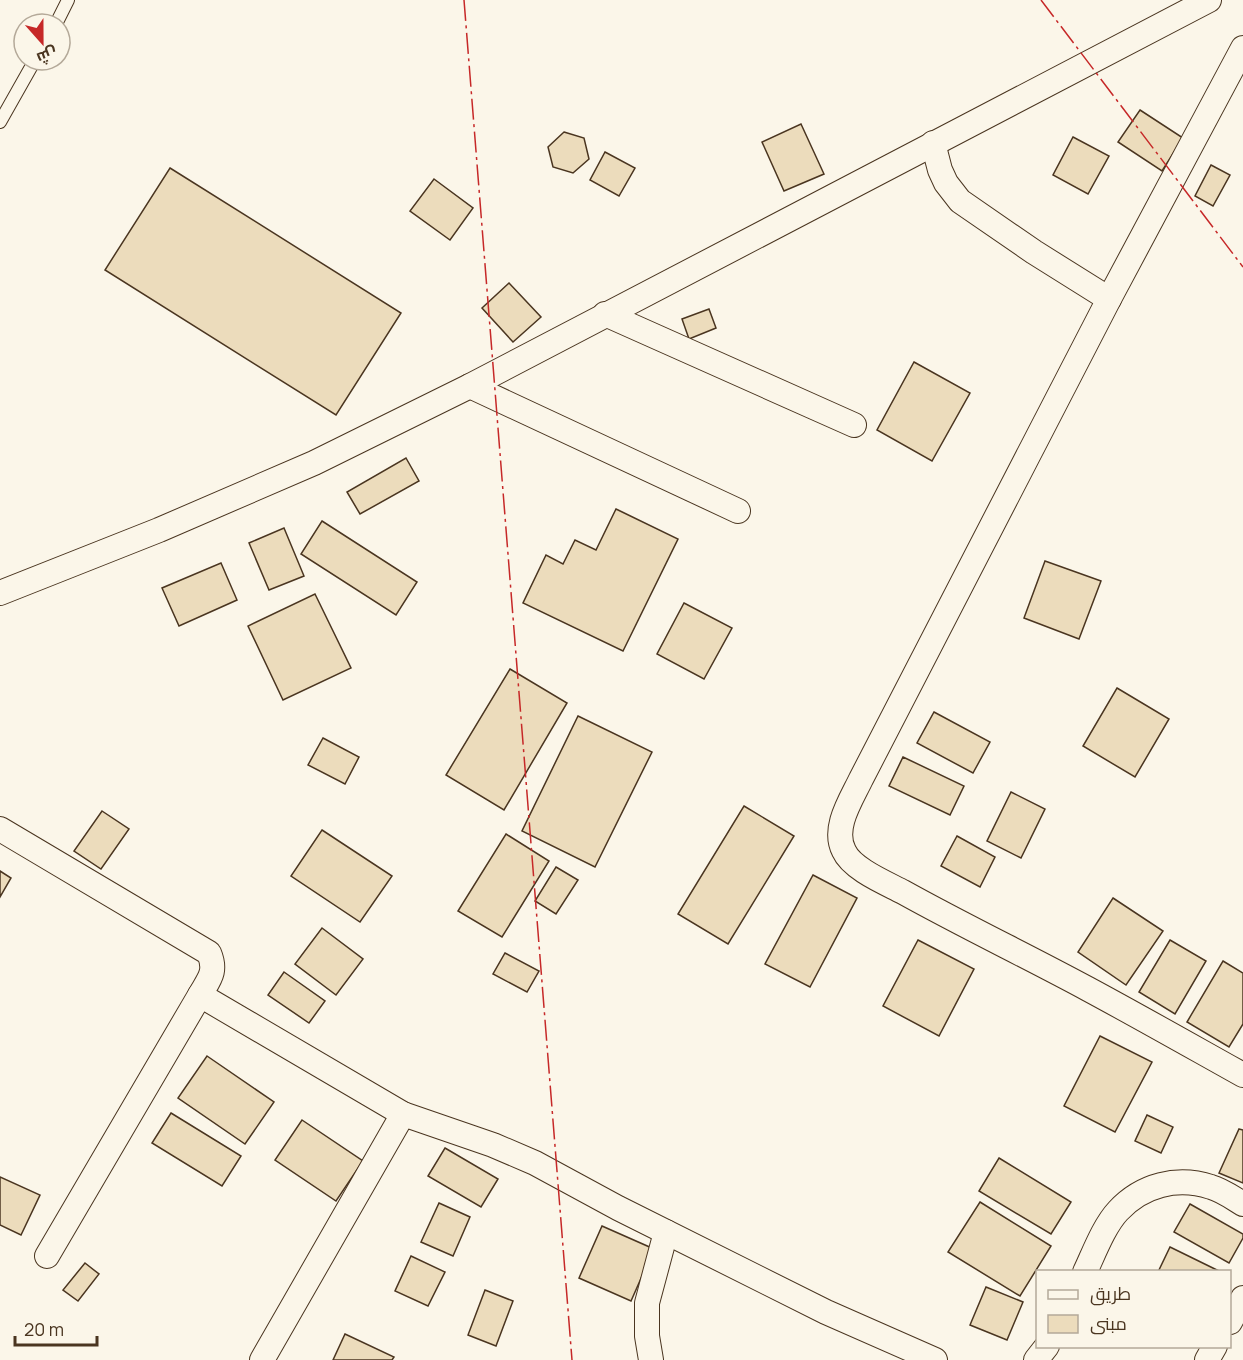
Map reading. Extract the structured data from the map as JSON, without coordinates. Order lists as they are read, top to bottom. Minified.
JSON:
{"legend":["طريق","مبنى"],"scale_bar":"20 m","north":"bottom"}
